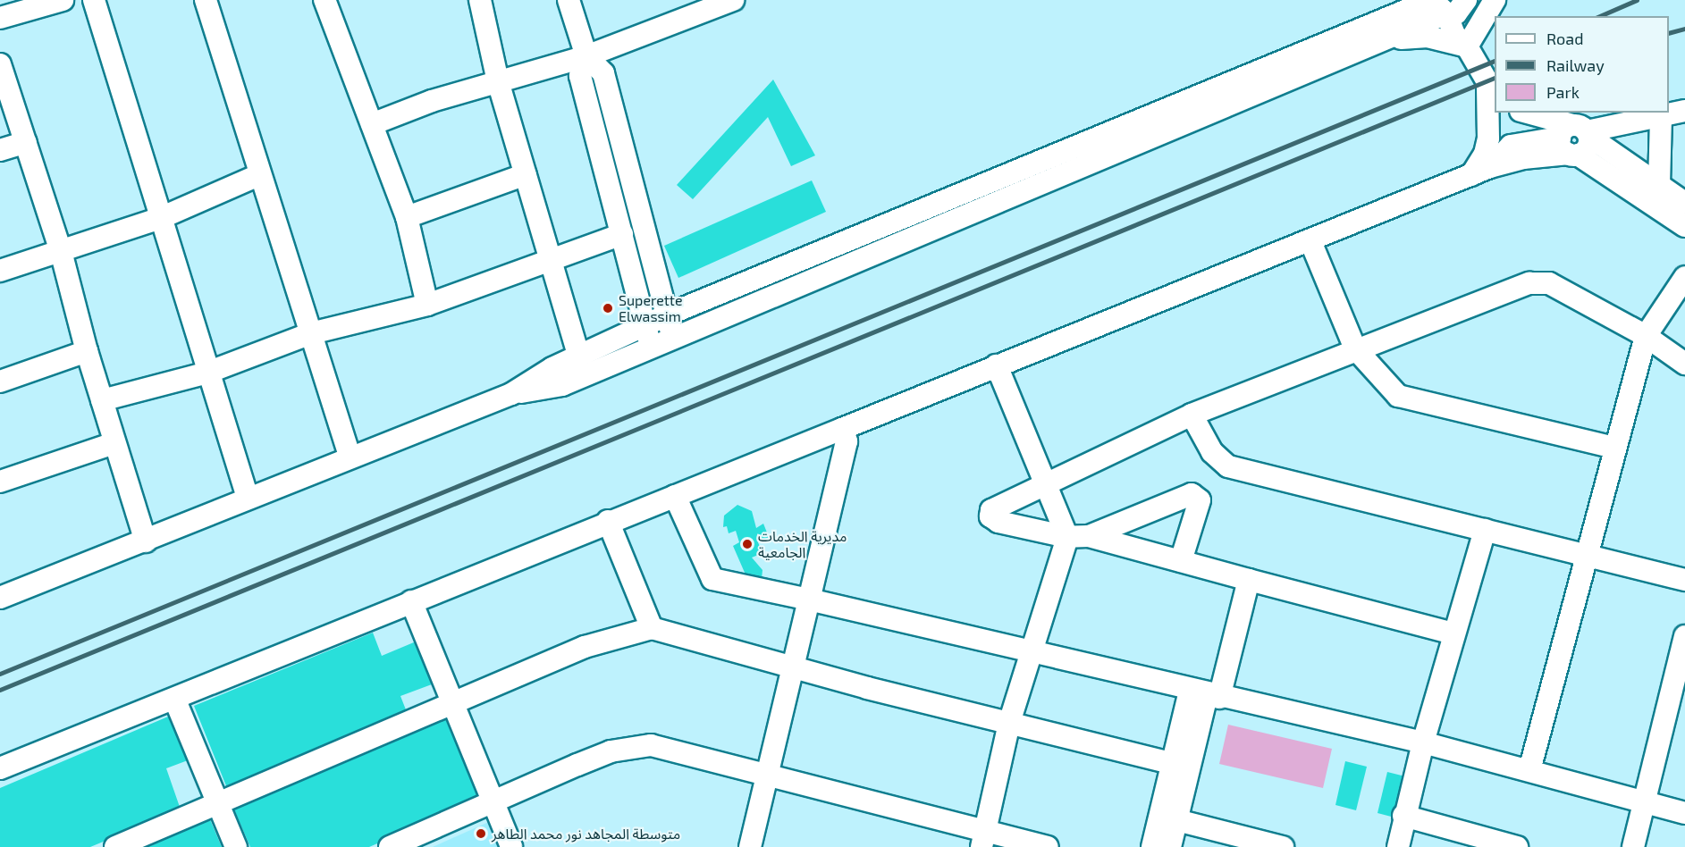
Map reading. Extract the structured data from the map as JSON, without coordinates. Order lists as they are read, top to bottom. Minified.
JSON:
{"places":["Superette Elwassim","مديرية الخدمات الجامعية","متوسطة المجاهد نور محمد الطاهر"],"legend":["Road","Railway","Park"]}
